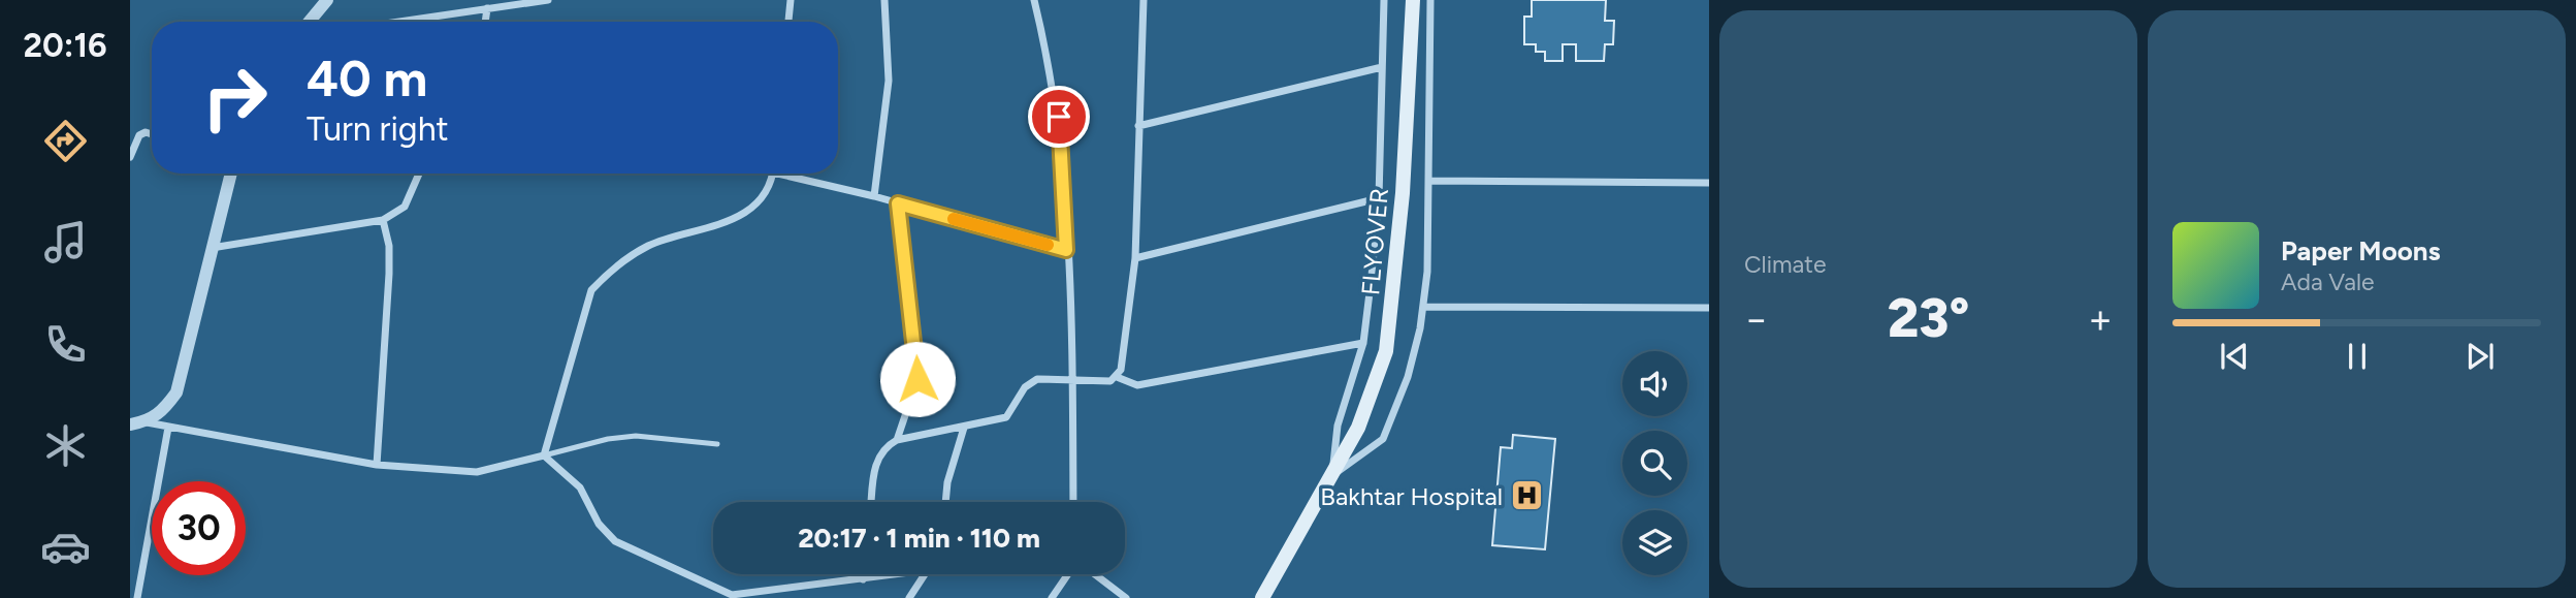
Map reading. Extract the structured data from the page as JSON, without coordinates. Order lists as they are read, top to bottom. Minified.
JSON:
{"streets":{"main road":["FLYOVER"]},"places":{"hospital":["Bakhtar Hospital"]},"page":{"tabs":"20:16","tile":"Climate","turn":["40 m","Turn right"],"song":["Paper Moons","Ada Vale"],"heat":["−","23°","+"],"limit":"30","trip":"20:17 · 1 min · 110 m"}}
